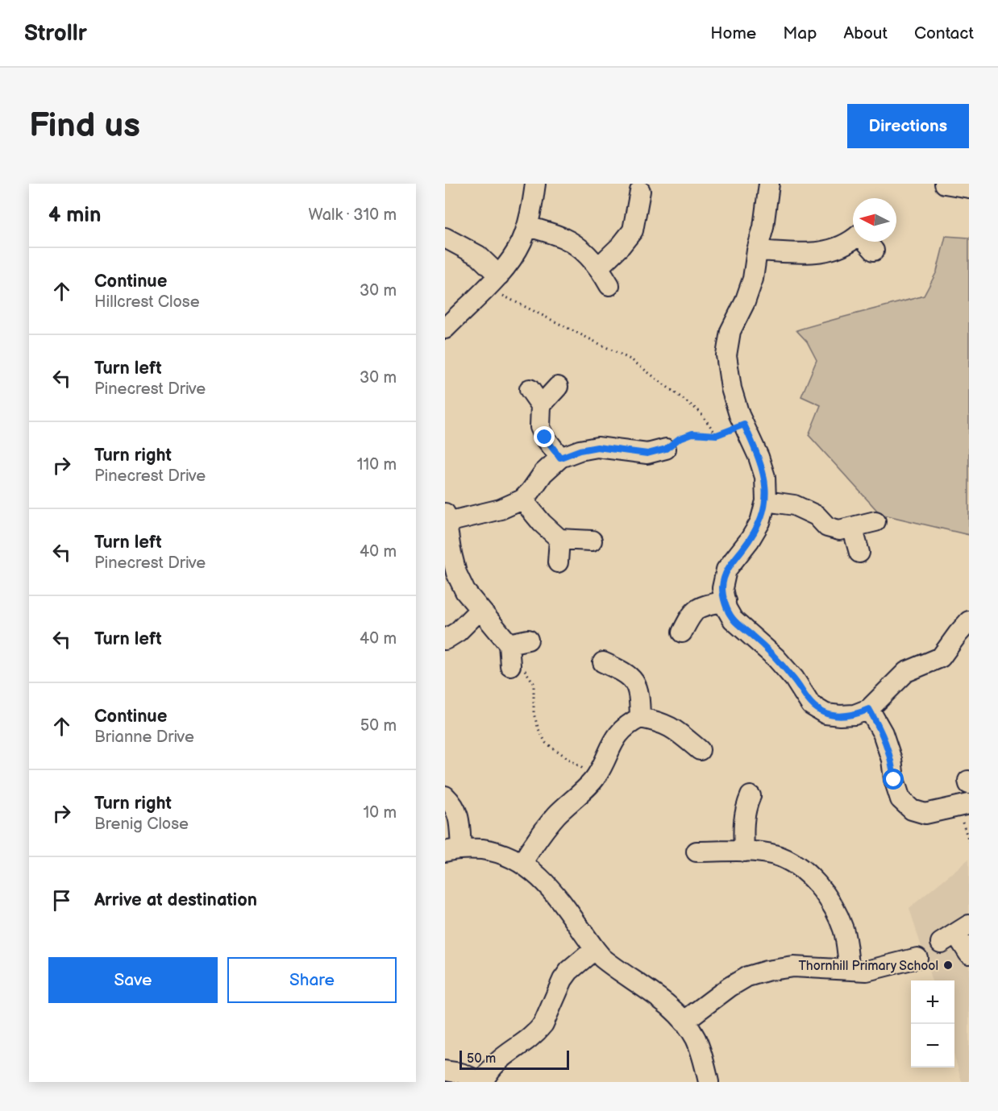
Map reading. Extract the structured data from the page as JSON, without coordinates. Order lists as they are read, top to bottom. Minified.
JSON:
{"places":["Thornhill Primary School"],"scale_bar":"50 m","north":"left","page":{"header":"Strollr","nav":["Home","Map","About","Contact"],"buttons":["Directions",["Save","Share"]],"title":"Find us","heading":["4 min","Walk · 310 m"],"list":[["Continue","Hillcrest Close","30 m"],["Turn left","Pinecrest Drive","30 m"],["Turn right","Pinecrest Drive","110 m"],["Turn left","Pinecrest Drive","40 m"],["Turn left","40 m"],["Continue","Brianne Drive","50 m"],["Turn right","Brenig Close","10 m"],"Arrive at destination"],"map_buttons":["+","−"],"scale":"50 m"}}
